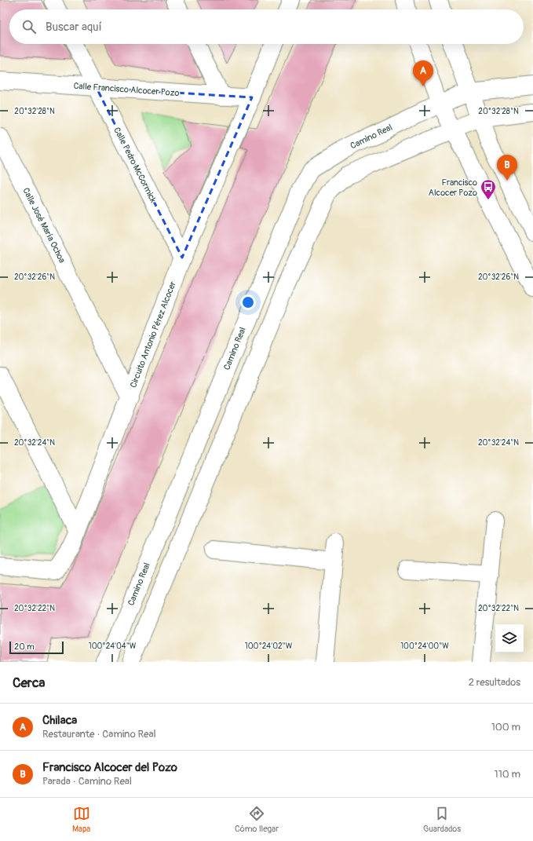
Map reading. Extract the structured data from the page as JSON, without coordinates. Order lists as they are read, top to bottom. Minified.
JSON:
{"streets":{"street":["Calle Francisco Alcocer Pozo","Camino Real","Calle Pedro McCormick","Calle José María Ochoa","Circuito Antonio Pérez Alcocer"]},"crossings":[["Calle Francisco Alcocer Pozo","Calle Pedro McCormick"],["Calle Francisco Alcocer Pozo","Circuito Antonio Pérez Alcocer"],["Calle Pedro McCormick","Circuito Antonio Pérez Alcocer"],["Calle José María Ochoa","Circuito Antonio Pérez Alcocer"]],"places":{"bus stop":["Francisco Alcocer Pozo"]},"scale_bar":"20 m","page":{"search":"Buscar aquí","pins":["A","B"],"scale":"20 m","heading":["Cerca","2 resultados"],"list":[{"mark":"A","name":"Chilaca","note":"Restaurante · Camino Real","value":"100 m"},{"mark":"B","name":"Francisco Alcocer del Pozo","note":"Parada · Camino Real","value":"110 m"}],"nav":["Mapa","Cómo llegar","Guardados"]},"coordinates":["20°32'28\"N","20°32'26\"N","20°32'24\"N","20°32'22\"N","100°24'04\"W","100°24'02\"W","100°24'00\"W"]}
